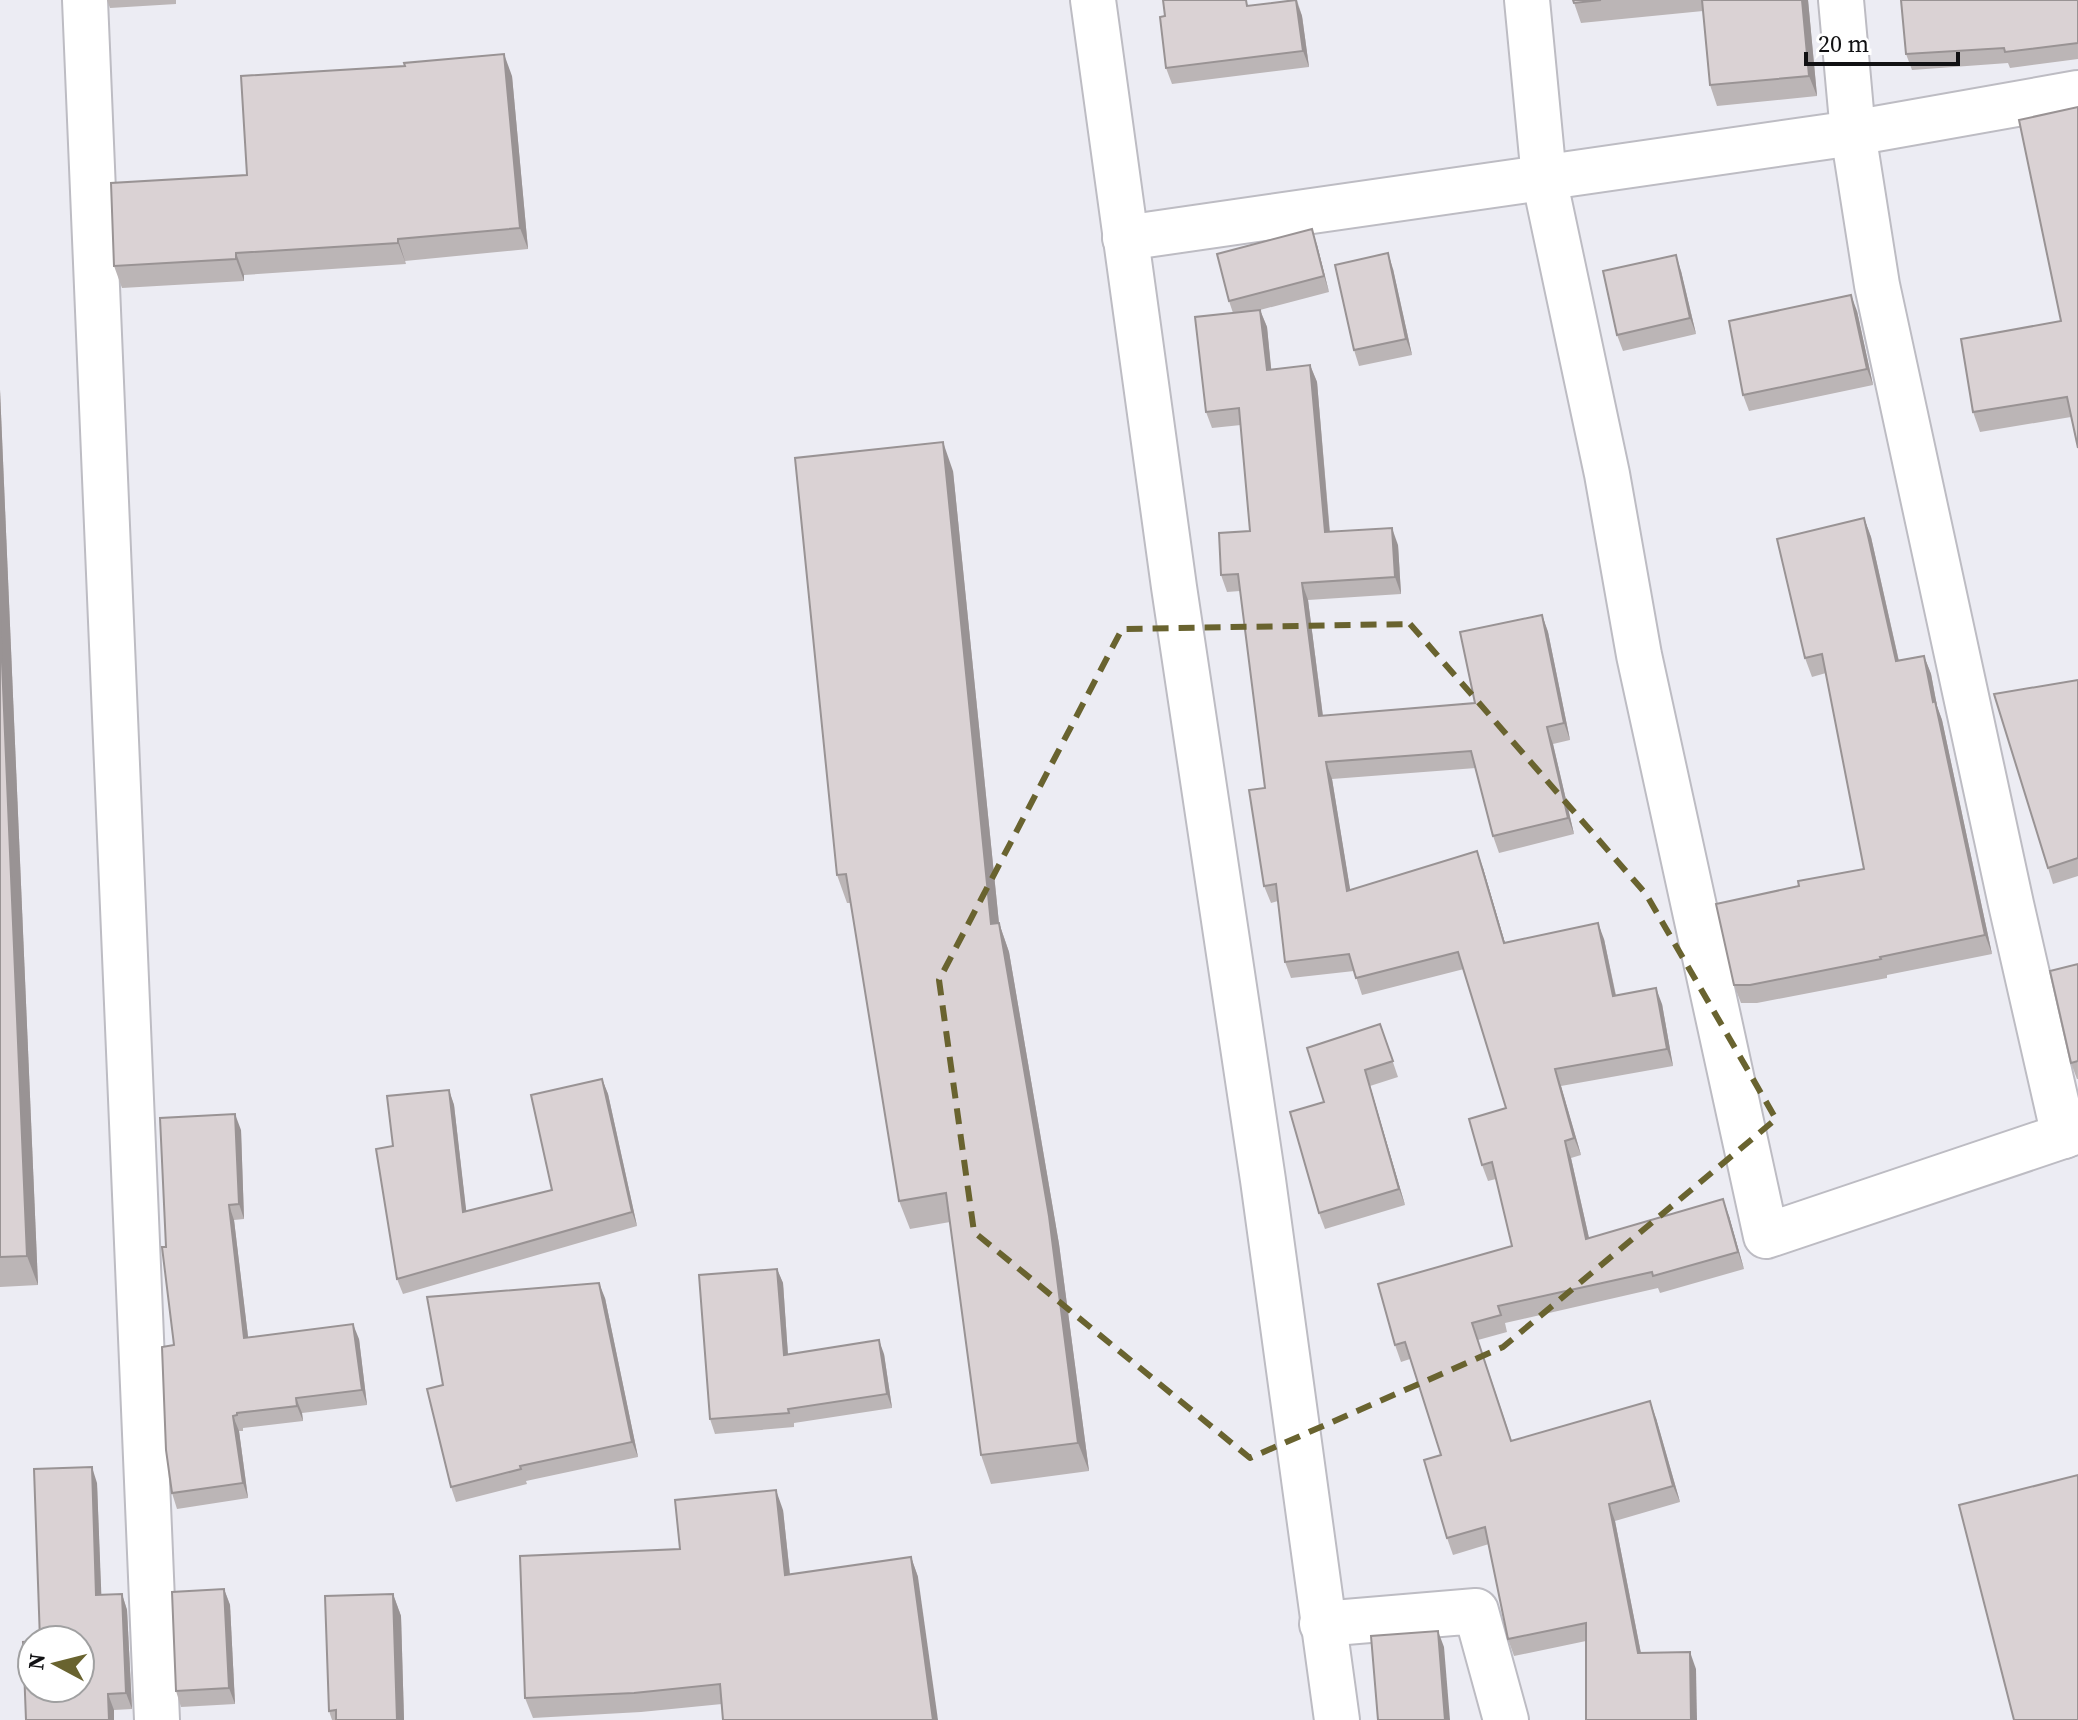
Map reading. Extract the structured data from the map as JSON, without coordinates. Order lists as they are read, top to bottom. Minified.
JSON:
{"scale_bar":"20 m","north":"left"}
